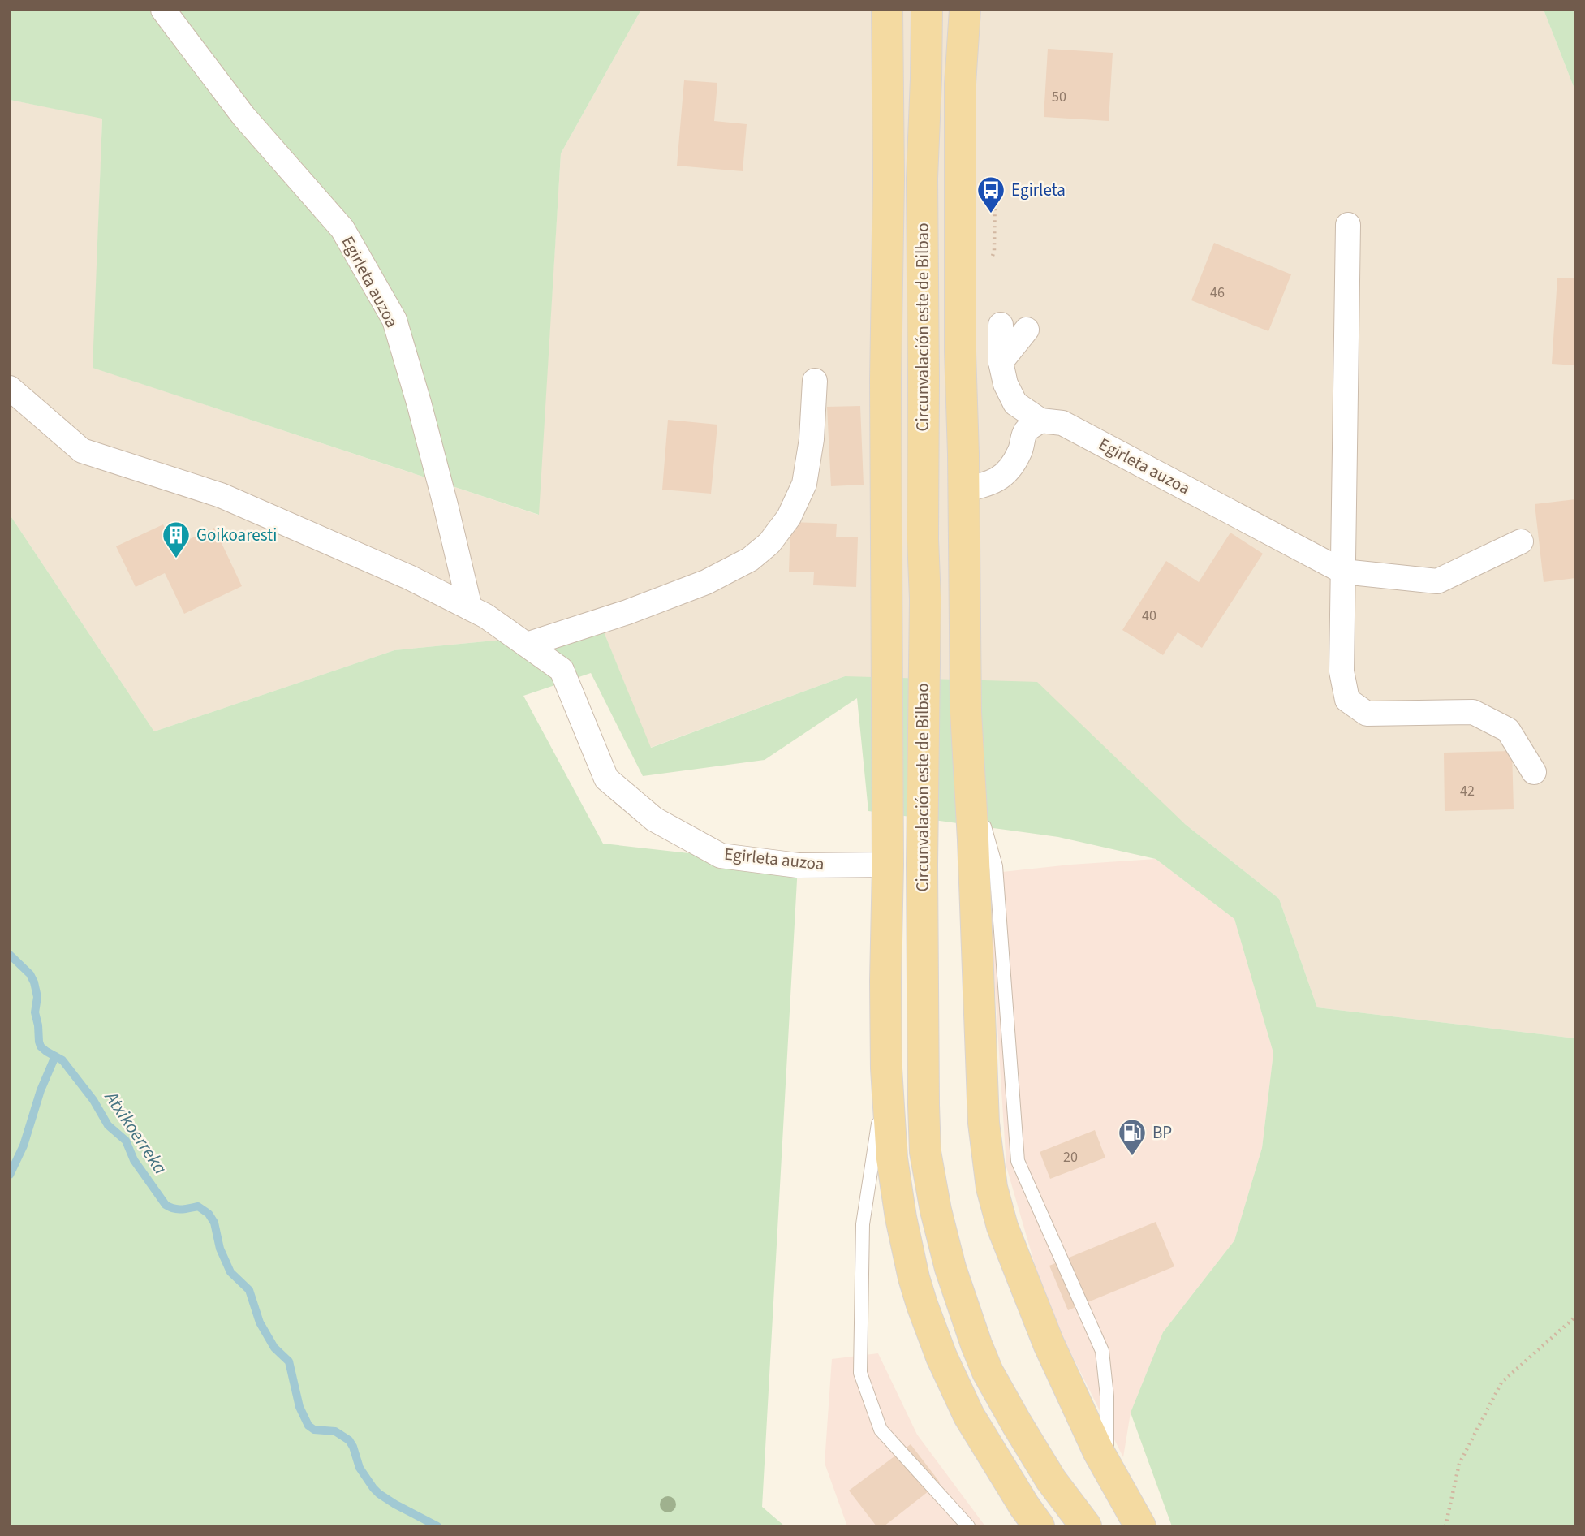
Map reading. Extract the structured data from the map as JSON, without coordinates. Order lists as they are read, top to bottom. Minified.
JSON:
{"streets":{"main road":["Circunvalación este de Bilbao"],"street":["Egirleta auzoa"]},"crossings":[["Egirleta auzoa","Circunvalación este de Bilbao"]],"water":["Atxikoerreka"],"places":{"bus stop":["Egirleta"],"building":["Goikoaresti"],"fuel station":["BP"]},"house_numbers":["50","46","40","42","20"]}
